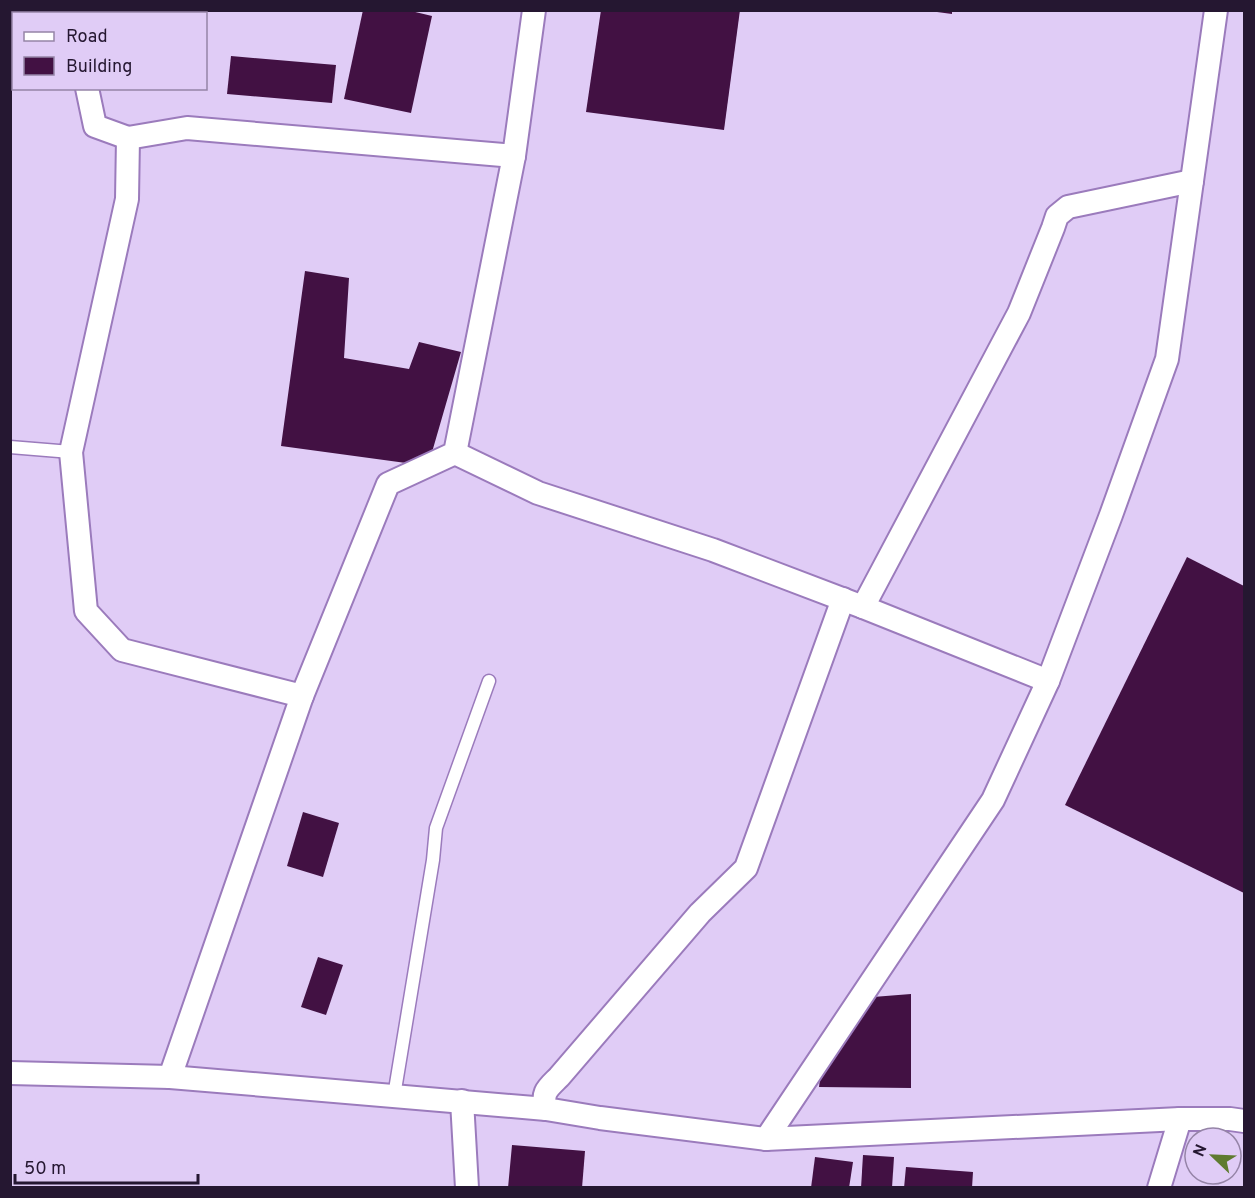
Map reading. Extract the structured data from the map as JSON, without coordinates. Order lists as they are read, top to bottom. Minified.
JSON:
{"legend":["Road","Building"],"scale_bar":"50 m","north":"top left"}
